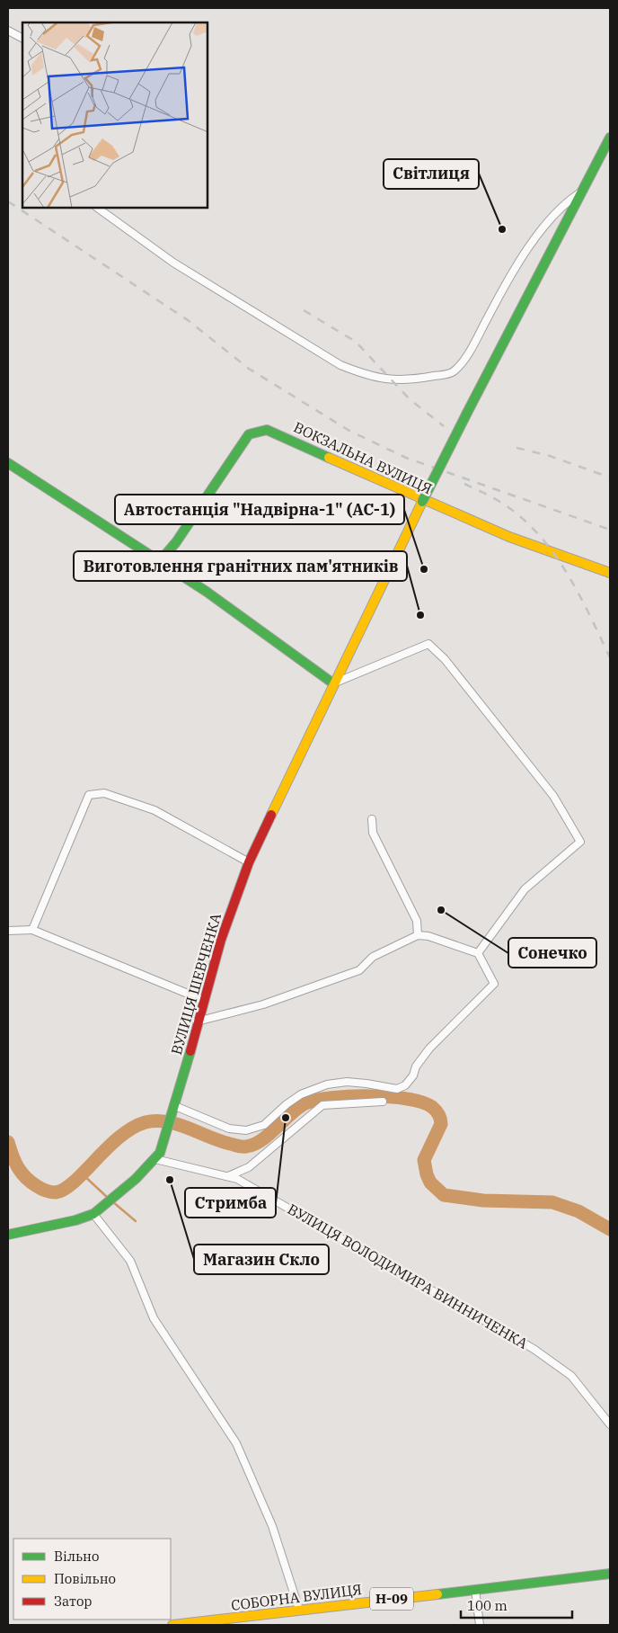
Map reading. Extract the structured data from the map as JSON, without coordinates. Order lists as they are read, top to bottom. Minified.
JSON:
{"streets":{"street":["ВОКЗАЛЬНА ВУЛИЦЯ","ВУЛИЦЯ ШЕВЧЕНКА","ВУЛИЦЯ ВОЛОДИМИРА ВИННИЧЕНКА","СОБОРНА ВУЛИЦЯ","Н-09"]},"crossings":[["ВУЛИЦЯ ШЕВЧЕНКА","ВУЛИЦЯ ВОЛОДИМИРА ВИННИЧЕНКА"]],"places":["Світлиця","Автостанція \"Надвірна-1\" (АС-1)","Виготовлення гранітних пам'ятників","Сонечко","Стримба","Магазин Скло"],"legend":["Вільно","Повільно","Затор"],"scale_bar":"100 m"}
